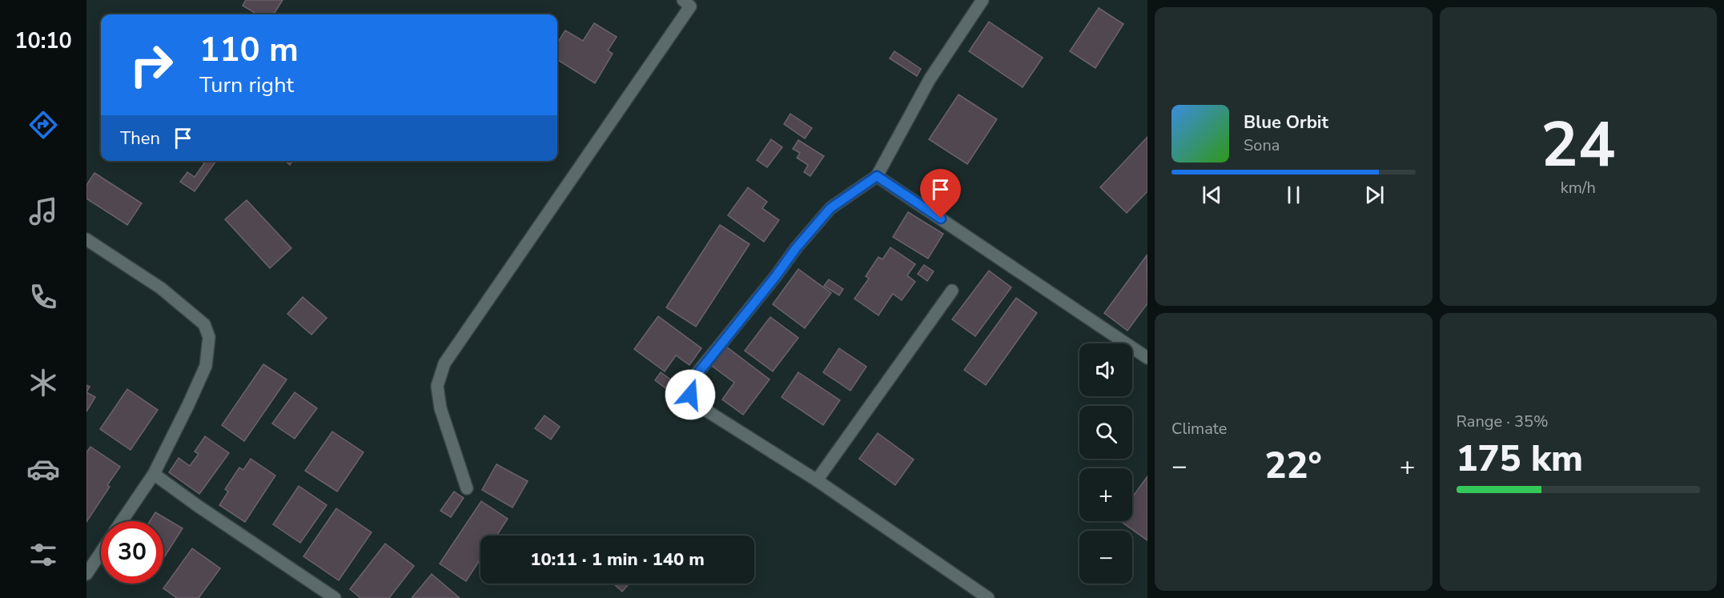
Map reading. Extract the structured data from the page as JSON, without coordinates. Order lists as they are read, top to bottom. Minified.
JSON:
{"page":{"tabs":"10:10","tile":[["24","km/h"],"Climate",["Range · 35%","175 km"]],"turn":["110 m","Turn right"],"song":["Blue Orbit","Sona"],"then":"Then","map_buttons":["+","−"],"heat":["−","22°","+"],"limit":"30","trip":"10:11 · 1 min · 140 m"}}
